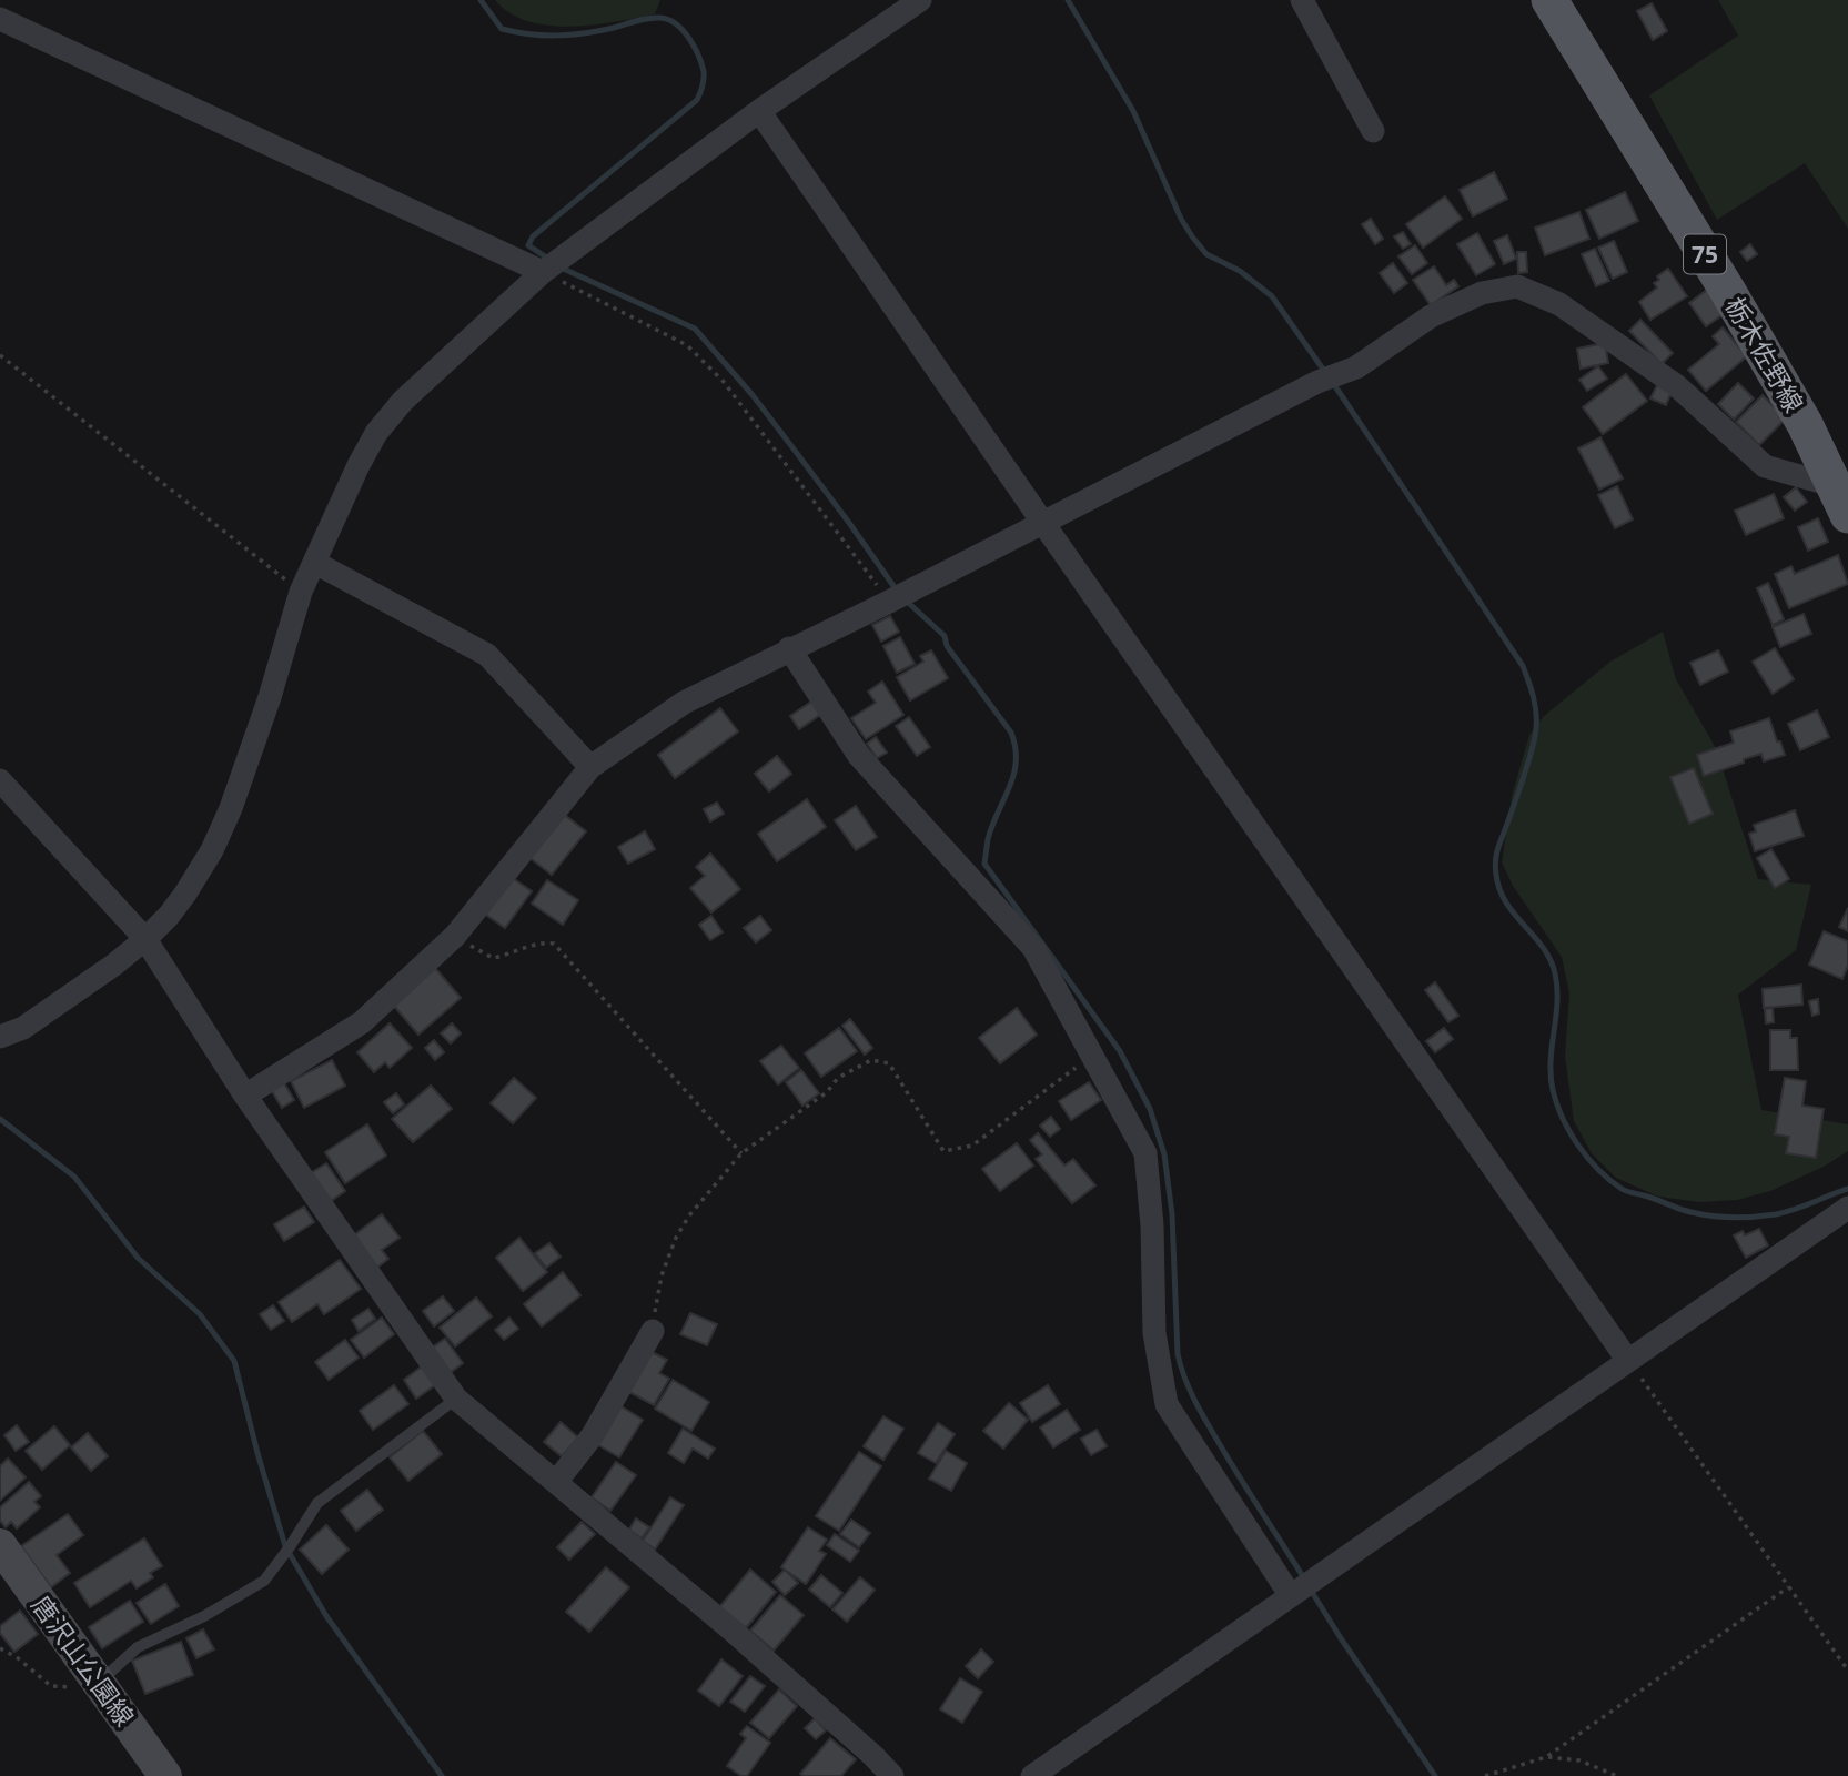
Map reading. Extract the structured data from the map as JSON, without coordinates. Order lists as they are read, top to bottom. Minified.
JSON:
{"streets":{"main road":["75","栃木佐野線","唐沢山公園線"]}}
